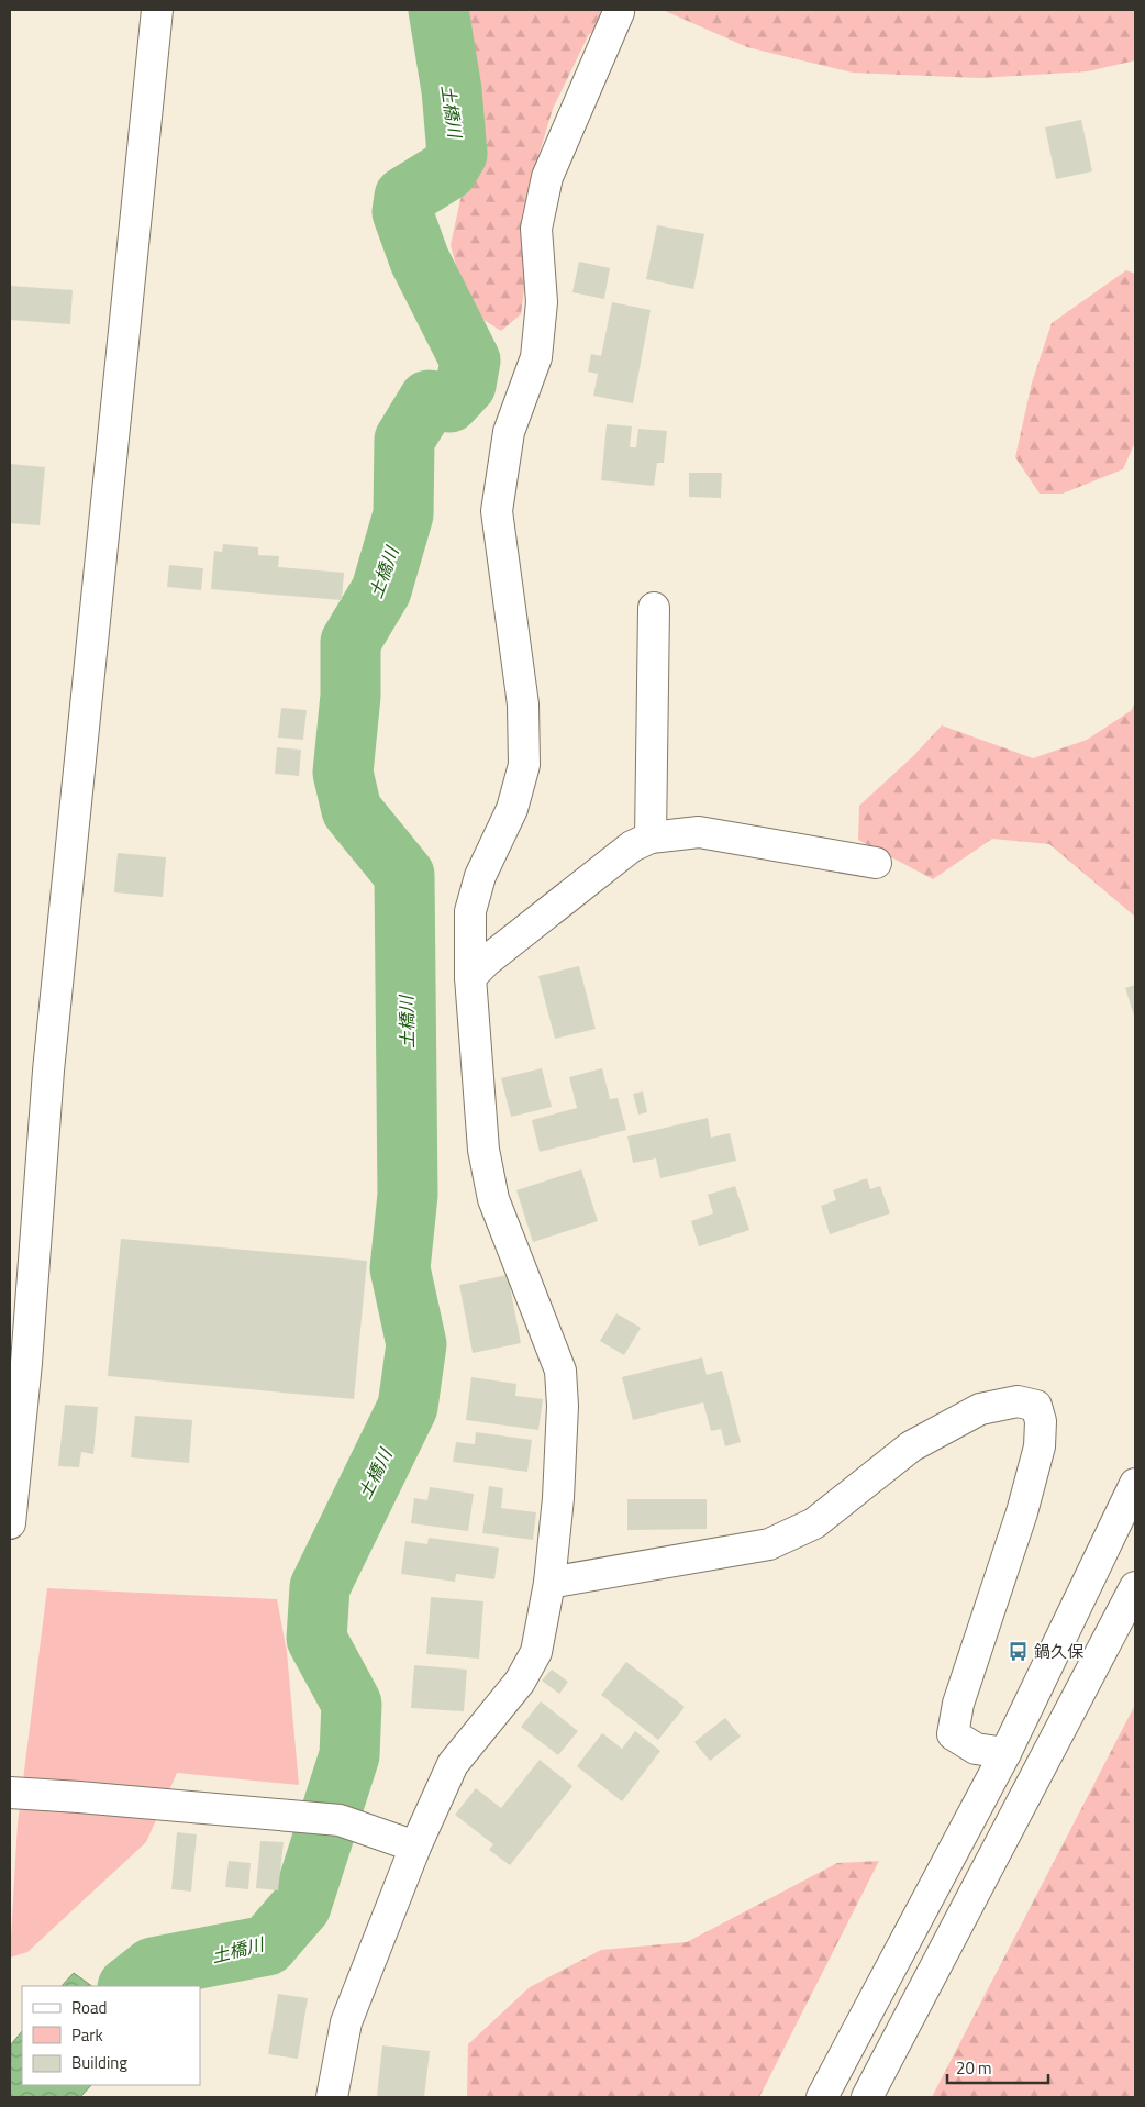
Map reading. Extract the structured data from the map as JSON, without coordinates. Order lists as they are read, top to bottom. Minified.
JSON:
{"water":["土橋川"],"places":{"bus stop":["鍋久保"]},"legend":["Road","Park","Building"],"scale_bar":"20 m"}
